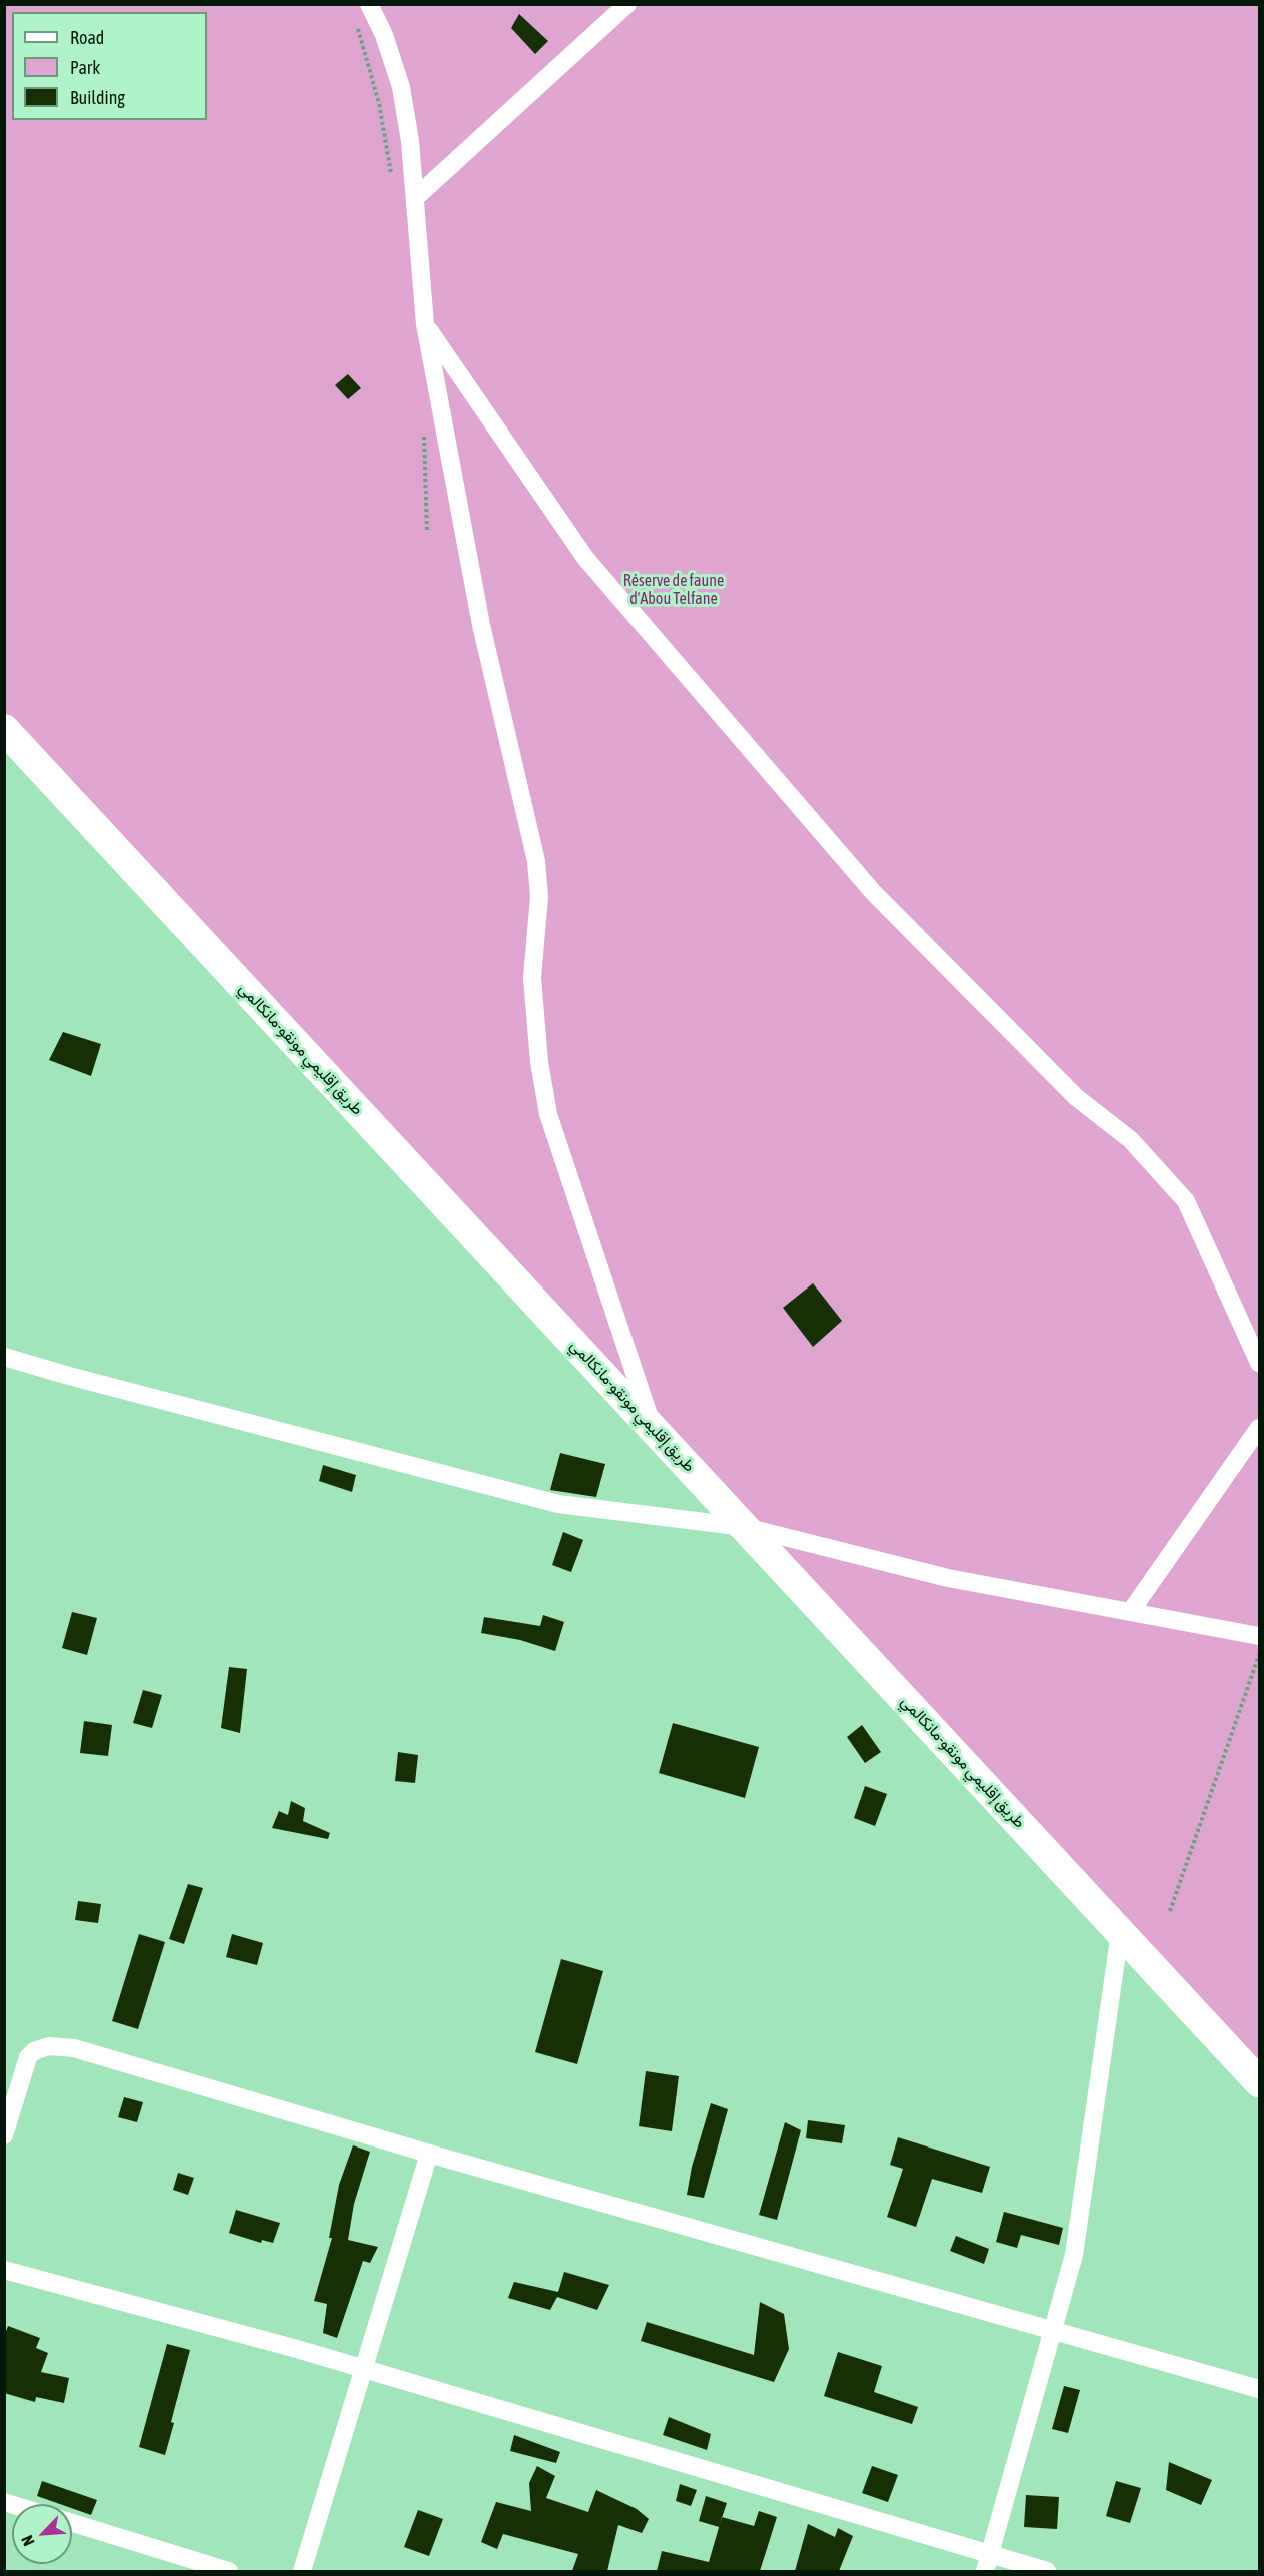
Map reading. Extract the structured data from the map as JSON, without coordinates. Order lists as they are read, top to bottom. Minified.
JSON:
{"streets":{"highway":["طريق إقليمي مونقو-مانكالمي"]},"parks":["Réserve de faune d'Abou Telfane"],"legend":["Road","Park","Building"],"north":"bottom left"}
